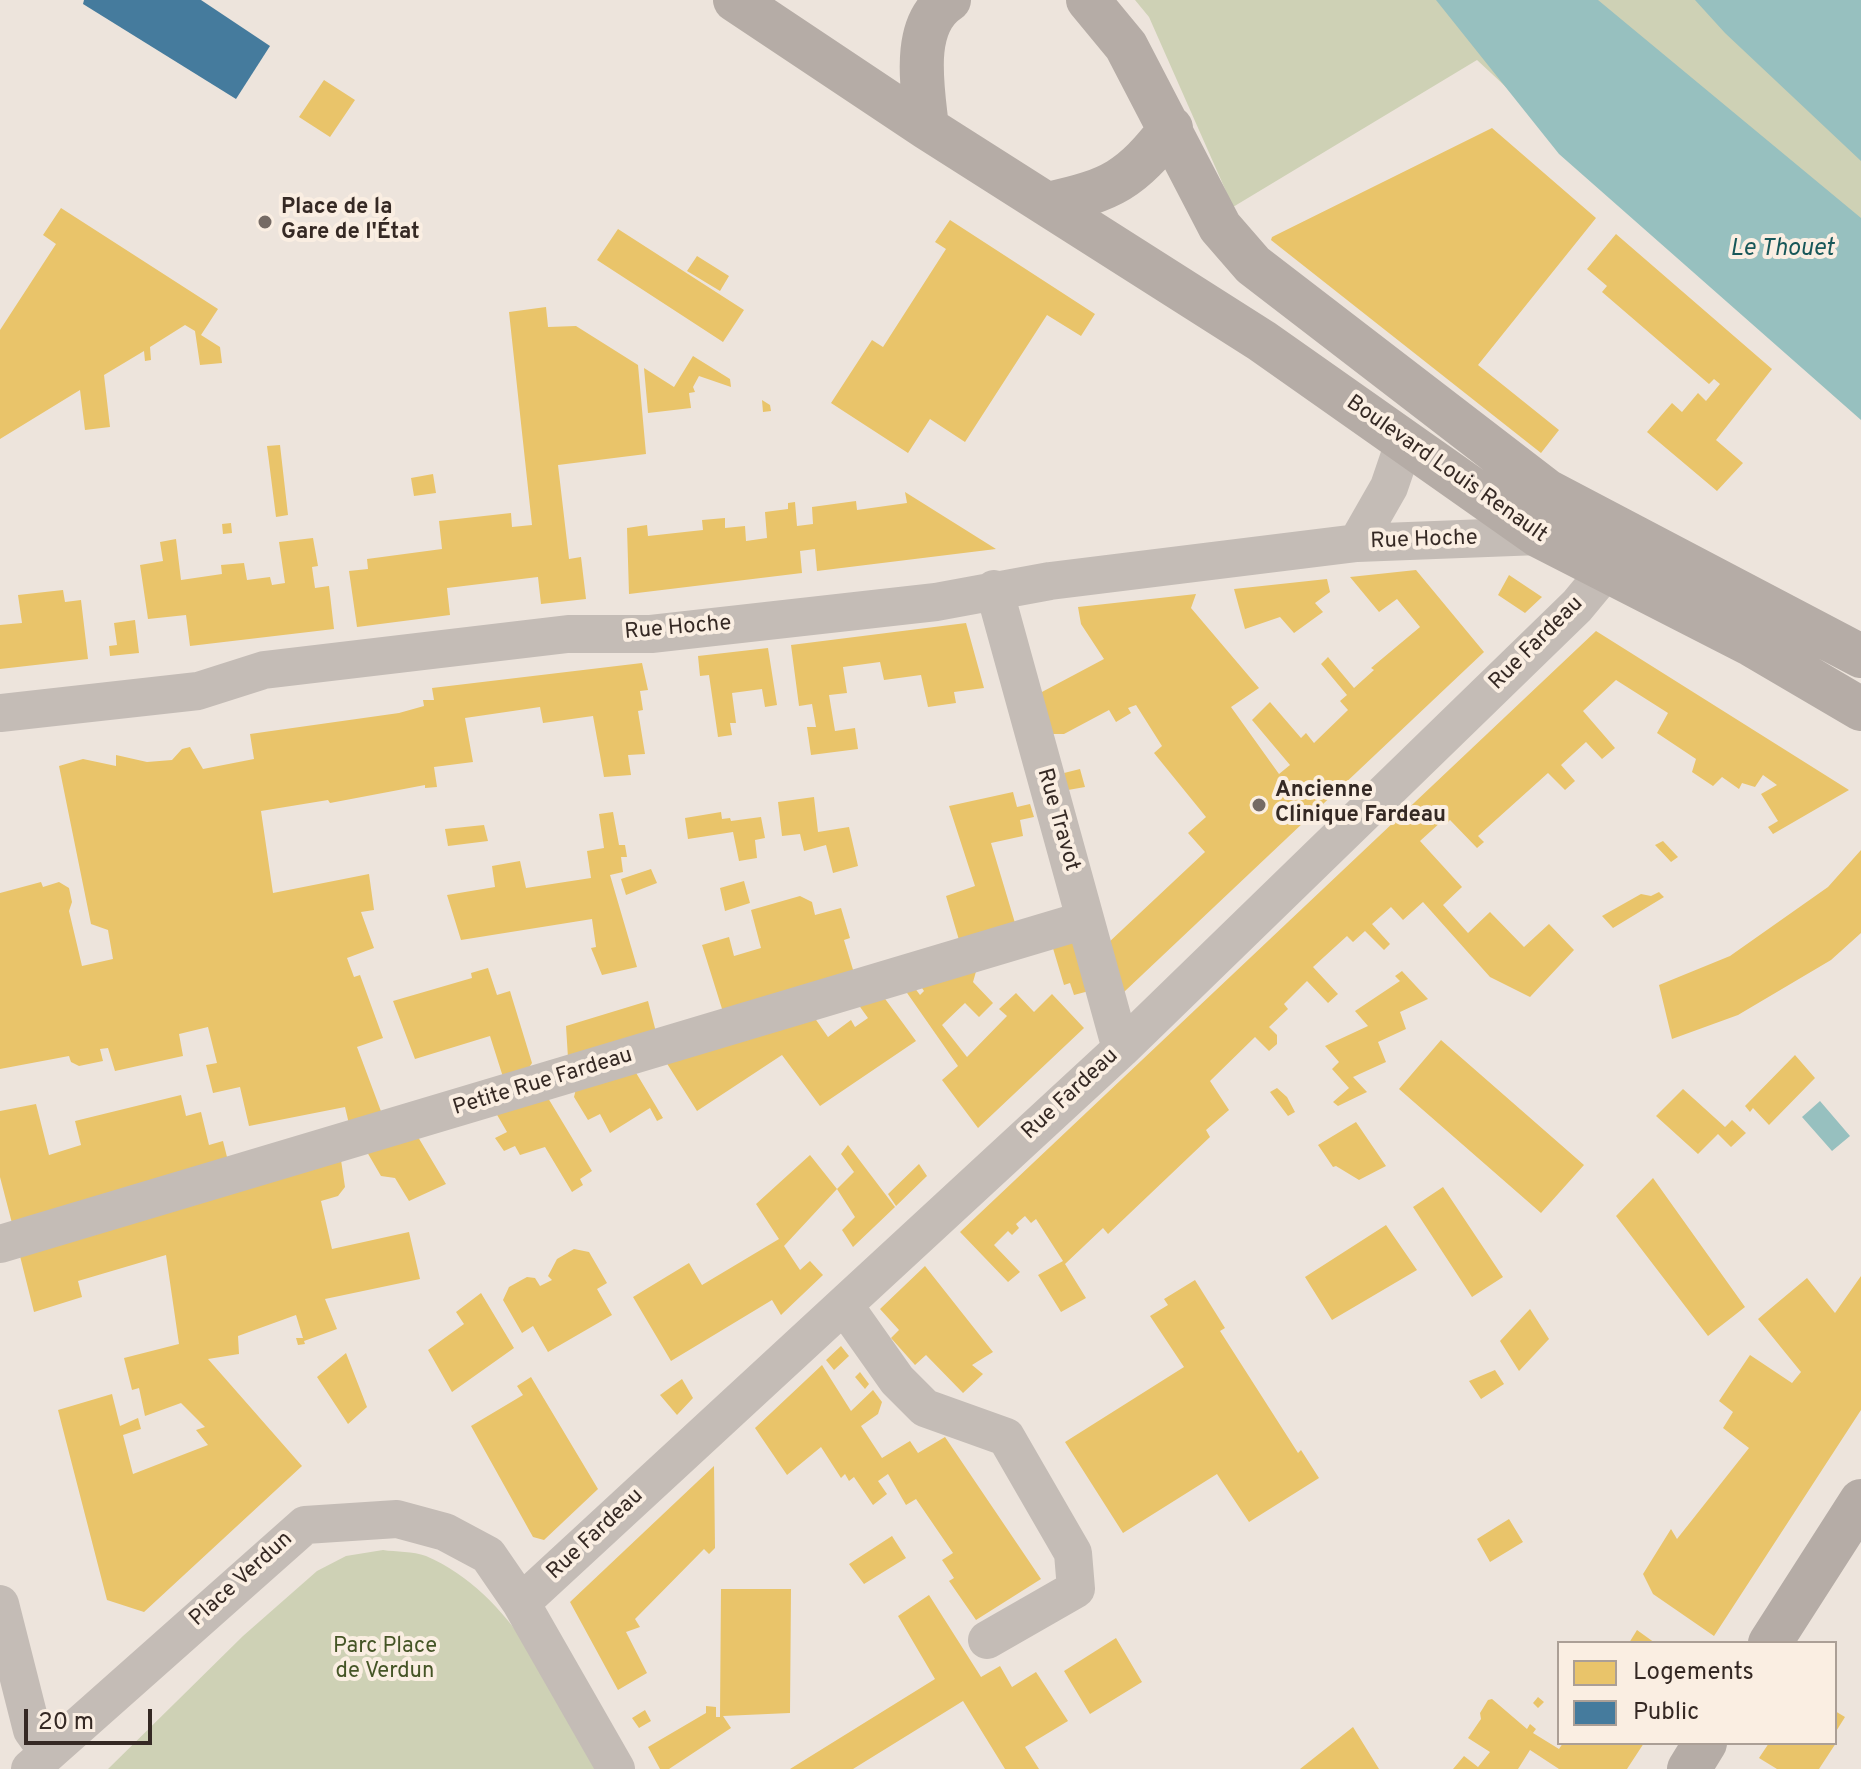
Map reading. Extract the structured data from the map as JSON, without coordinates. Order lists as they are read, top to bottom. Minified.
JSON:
{"streets":{"main road":["Boulevard Louis Renault"],"street":["Rue Hoche","Rue Fardeau","Rue Travot","Petite Rue Fardeau","Place Verdun"]},"crossings":[["Boulevard Louis Renault","Rue Hoche"],["Boulevard Louis Renault","Rue Fardeau"],["Rue Hoche","Rue Travot"],["Rue Fardeau","Rue Travot"],["Rue Fardeau","Place Verdun"],["Rue Travot","Petite Rue Fardeau"]],"water":["Le Thouet"],"parks":["Parc Place de Verdun"],"places":["Place de la Gare de l'État","Ancienne Clinique Fardeau"],"legend":["Logements","Public"],"scale_bar":"20 m"}
